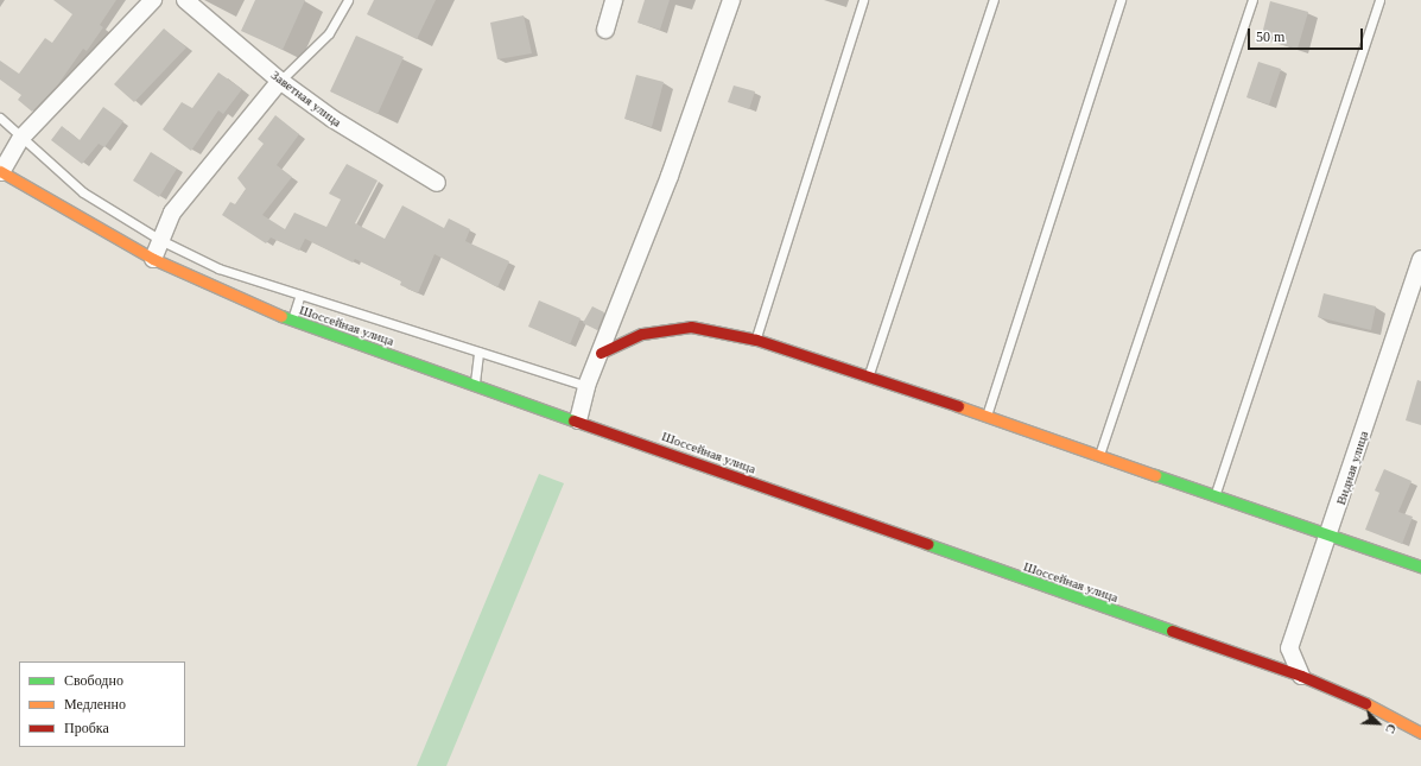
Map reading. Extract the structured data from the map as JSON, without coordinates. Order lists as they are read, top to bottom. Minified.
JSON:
{"streets":{"street":["Заветная улица","Шоссейная улица","Видная улица"]},"crossings":[["Шоссейная улица","Видная улица"]],"legend":["Свободно","Медленно","Пробка"],"scale_bar":"50 m","north":"bottom right"}
